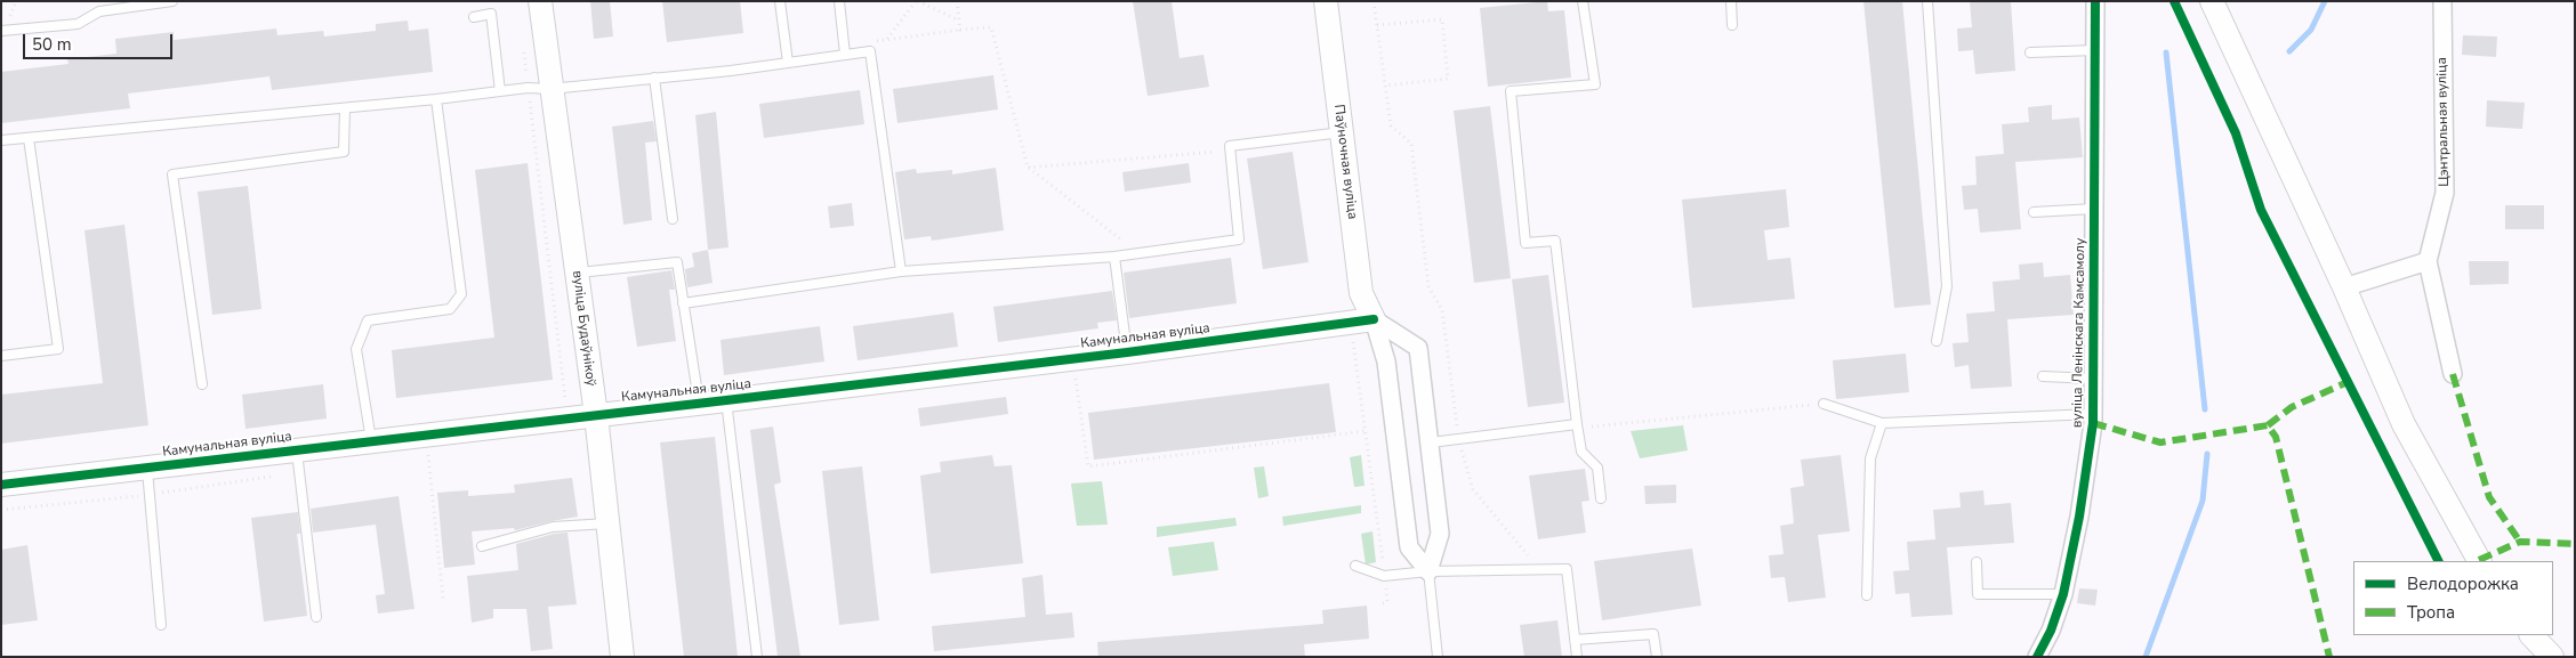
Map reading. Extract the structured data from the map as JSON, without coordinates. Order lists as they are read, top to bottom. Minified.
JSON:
{"streets":{"street":["Цэнтральная вуліца","Паўночная вуліца","вуліца Будаўнікоў","вуліца Ленінскага Камсамолу","Камунальная вуліца"]},"crossings":[["Паўночная вуліца","Камунальная вуліца"],["вуліца Будаўнікоў","Камунальная вуліца"]],"legend":["Велодорожка","Тропа"],"scale_bar":"50 m"}
